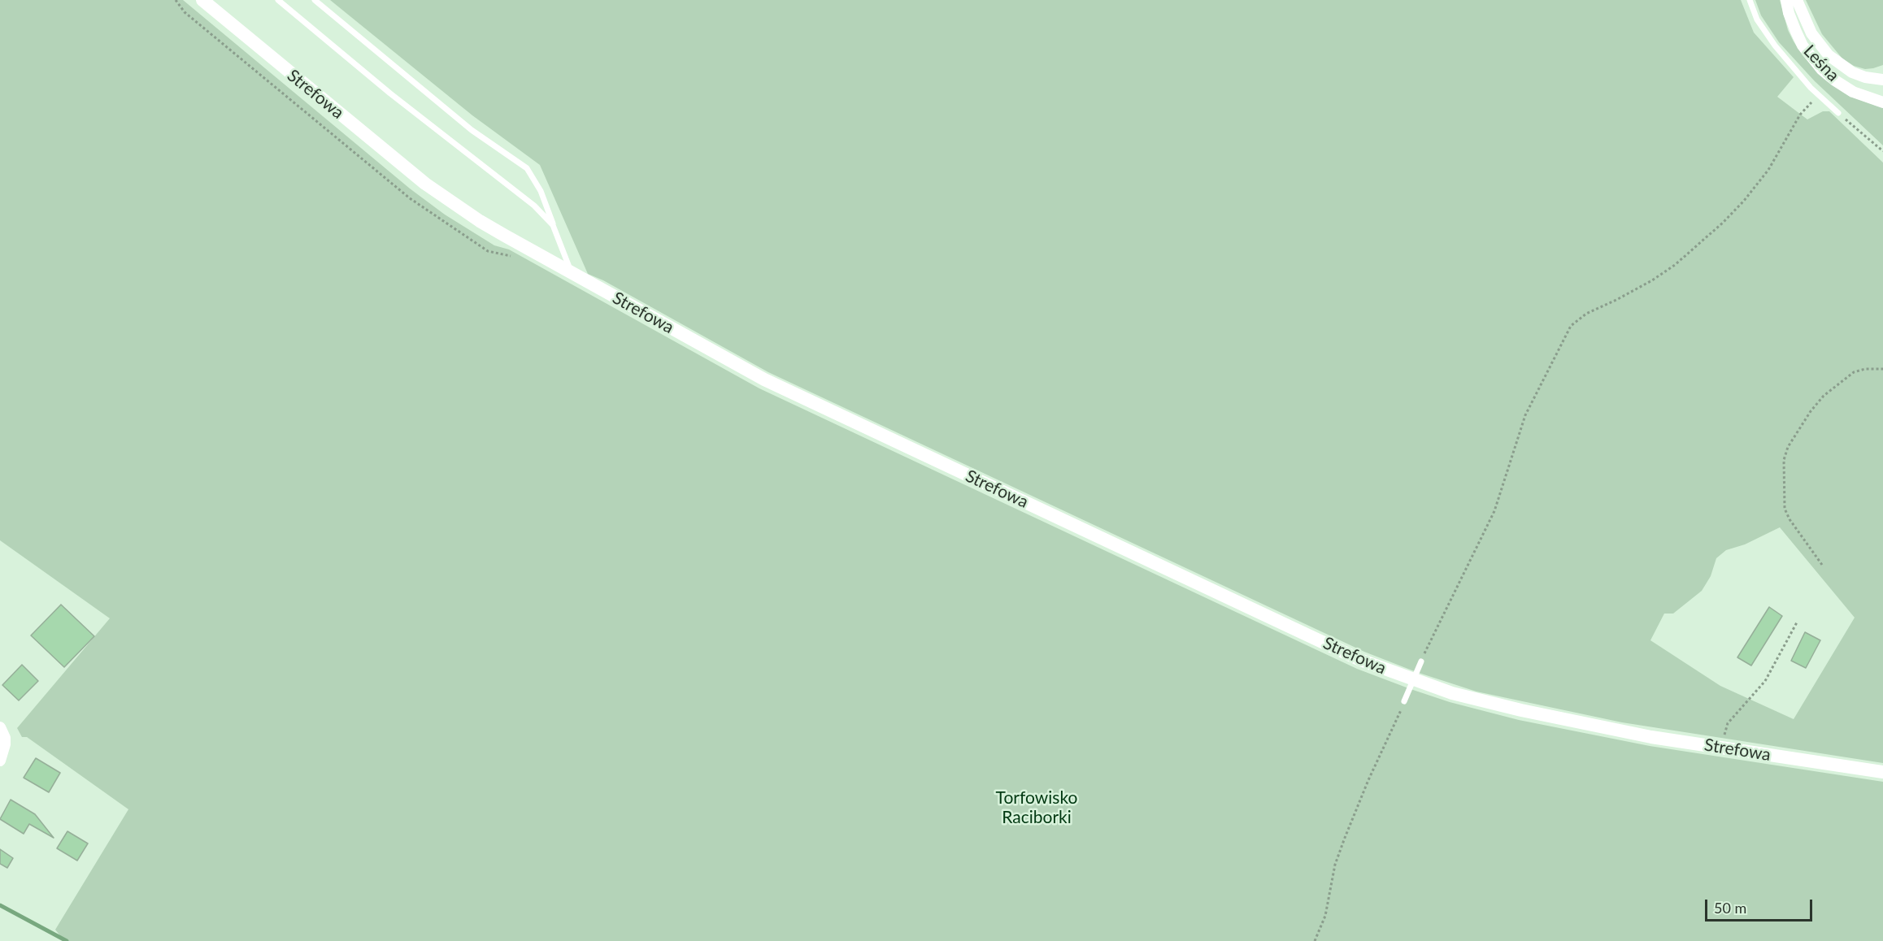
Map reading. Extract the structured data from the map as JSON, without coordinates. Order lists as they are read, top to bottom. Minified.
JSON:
{"streets":{"street":["Leśna","Strefowa"]},"parks":["Torfowisko Raciborki"],"scale_bar":"50 m"}
